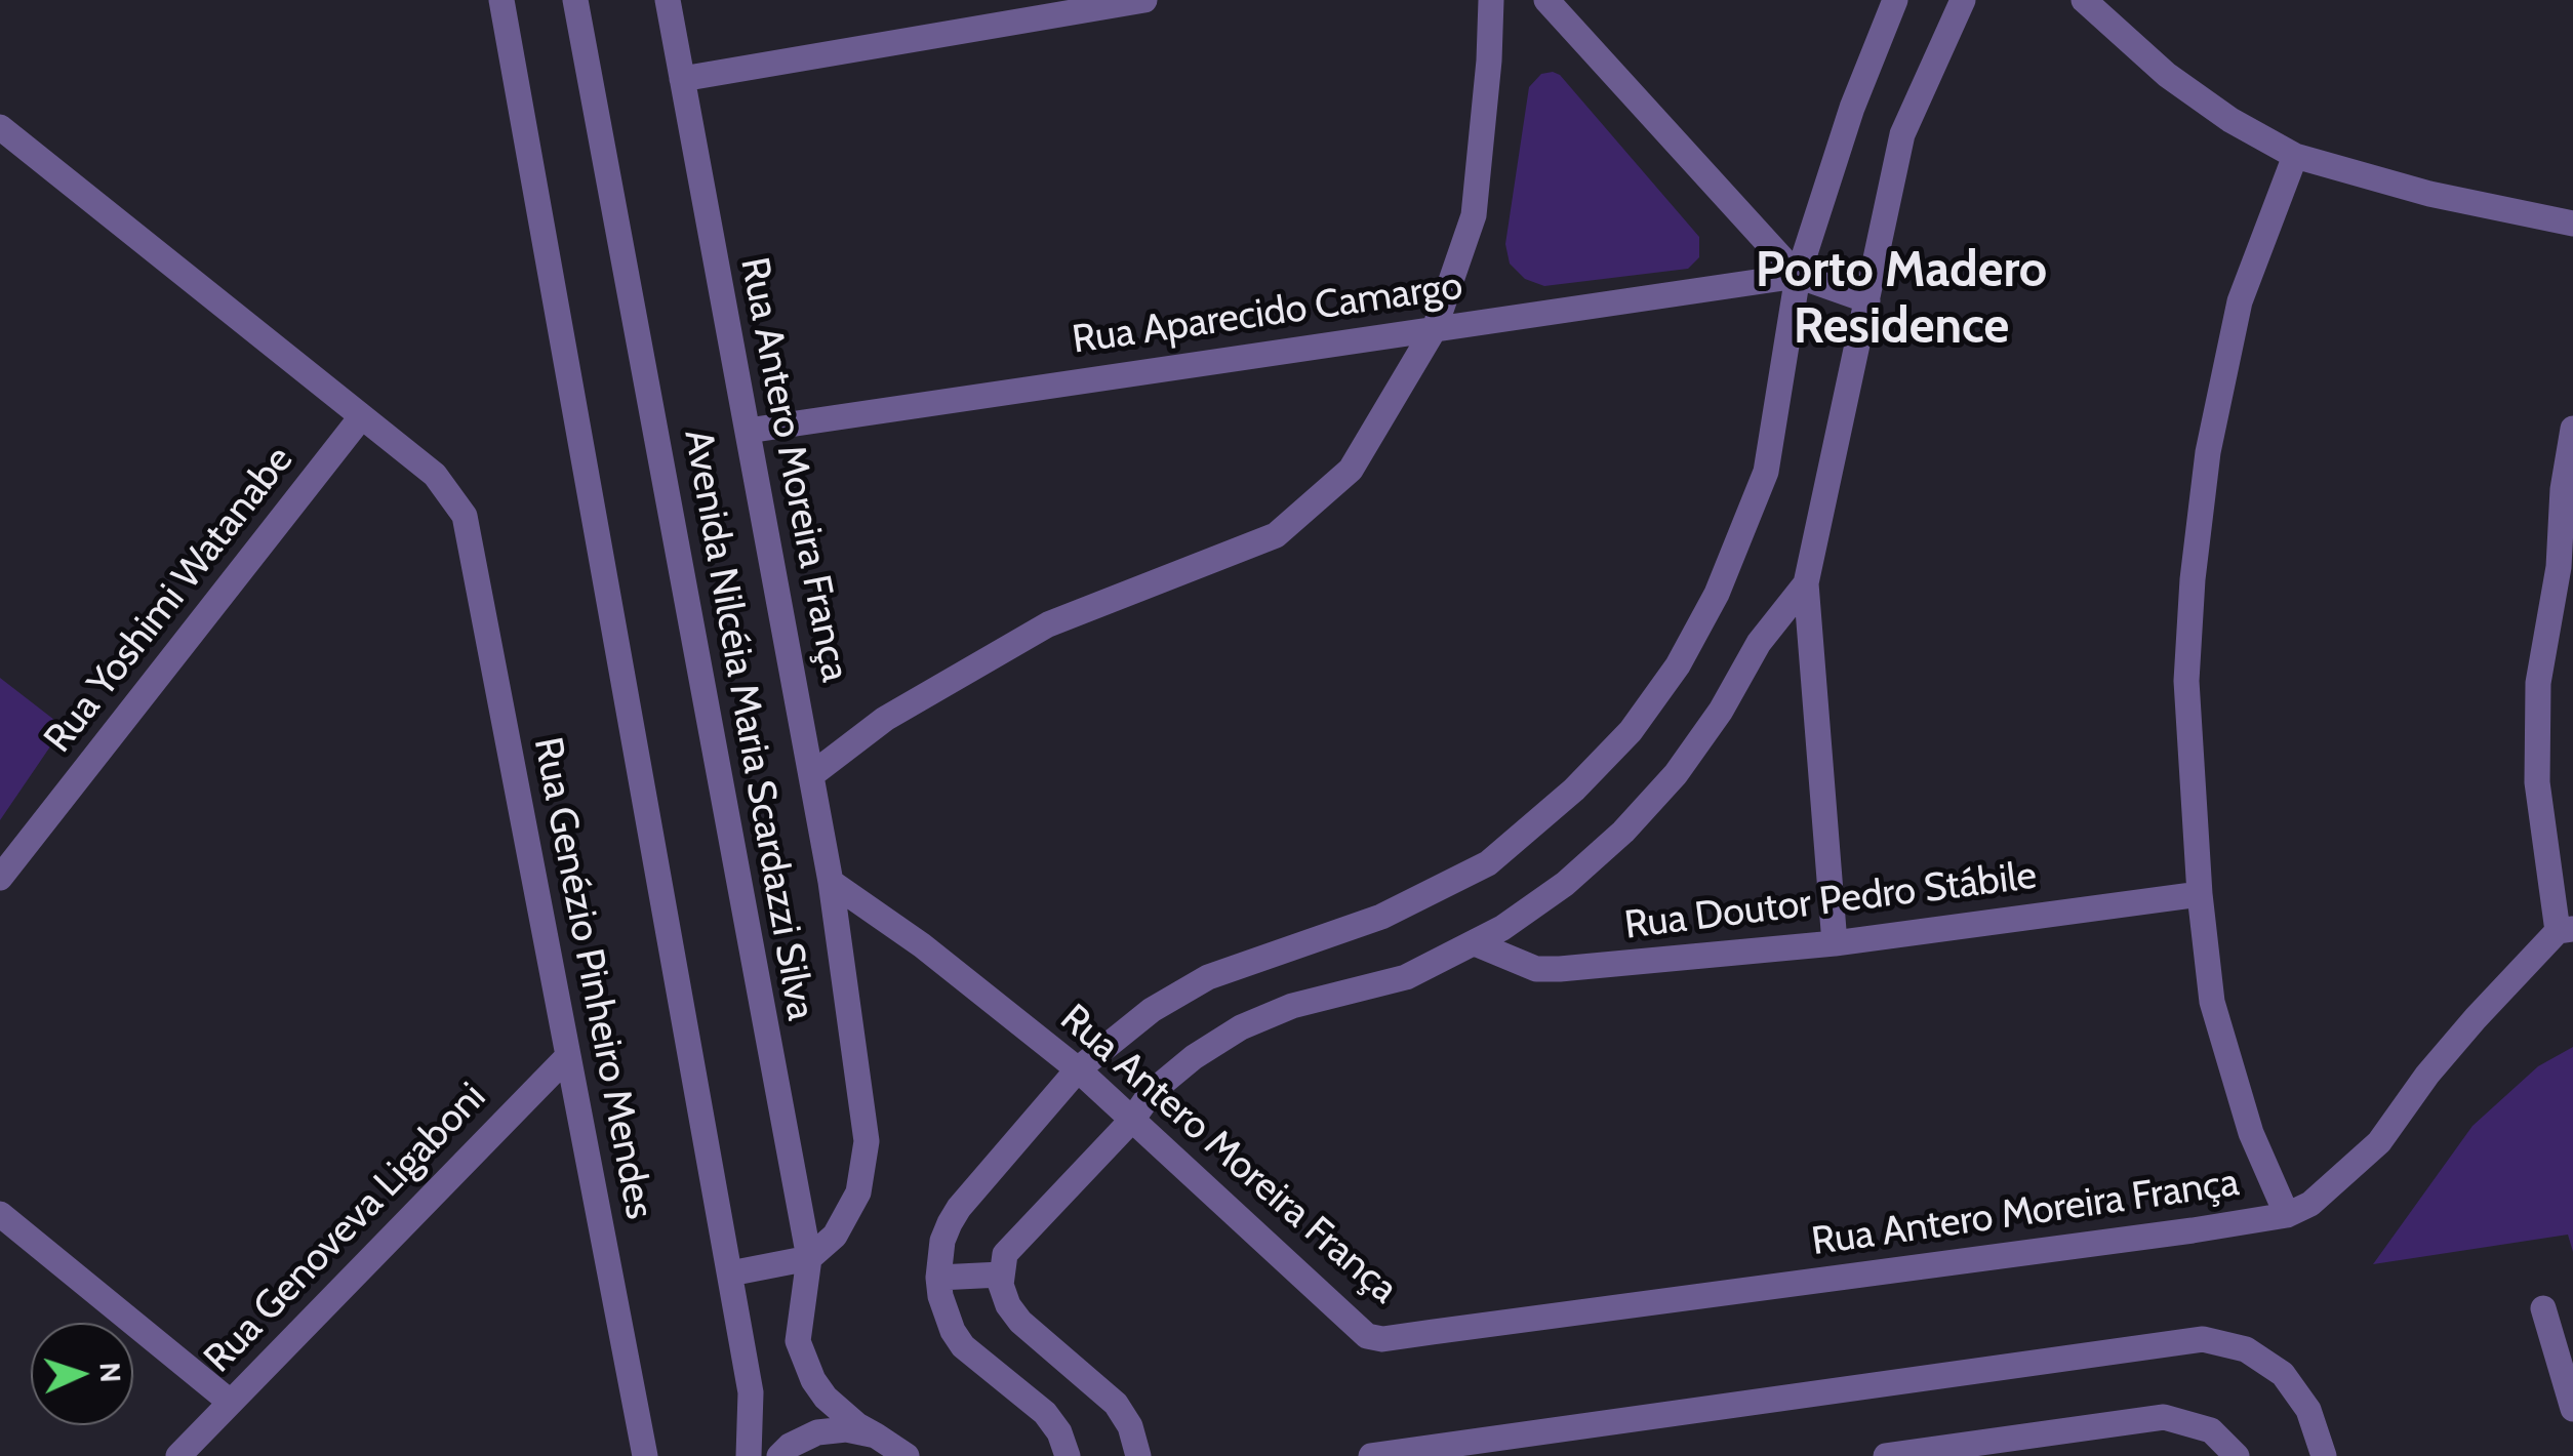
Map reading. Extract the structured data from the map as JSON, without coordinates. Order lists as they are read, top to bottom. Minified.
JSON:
{"streets":{"street":["Rua Aparecido Camargo","Rua Antero Moreira França","Rua Yoshimi Watanabe","Avenida Nilcéia Maria Scardazzi Silva","Rua Doutor Pedro Stábile","Rua Genézio Pinheiro Mendes","Rua Genoveva Ligaboni"]},"crossings":[["Rua Aparecido Camargo","Rua Antero Moreira França"],["Rua Yoshimi Watanabe","Rua Genézio Pinheiro Mendes"],["Rua Genézio Pinheiro Mendes","Rua Genoveva Ligaboni"]],"districts":["Porto Madero Residence"],"north":"right"}
